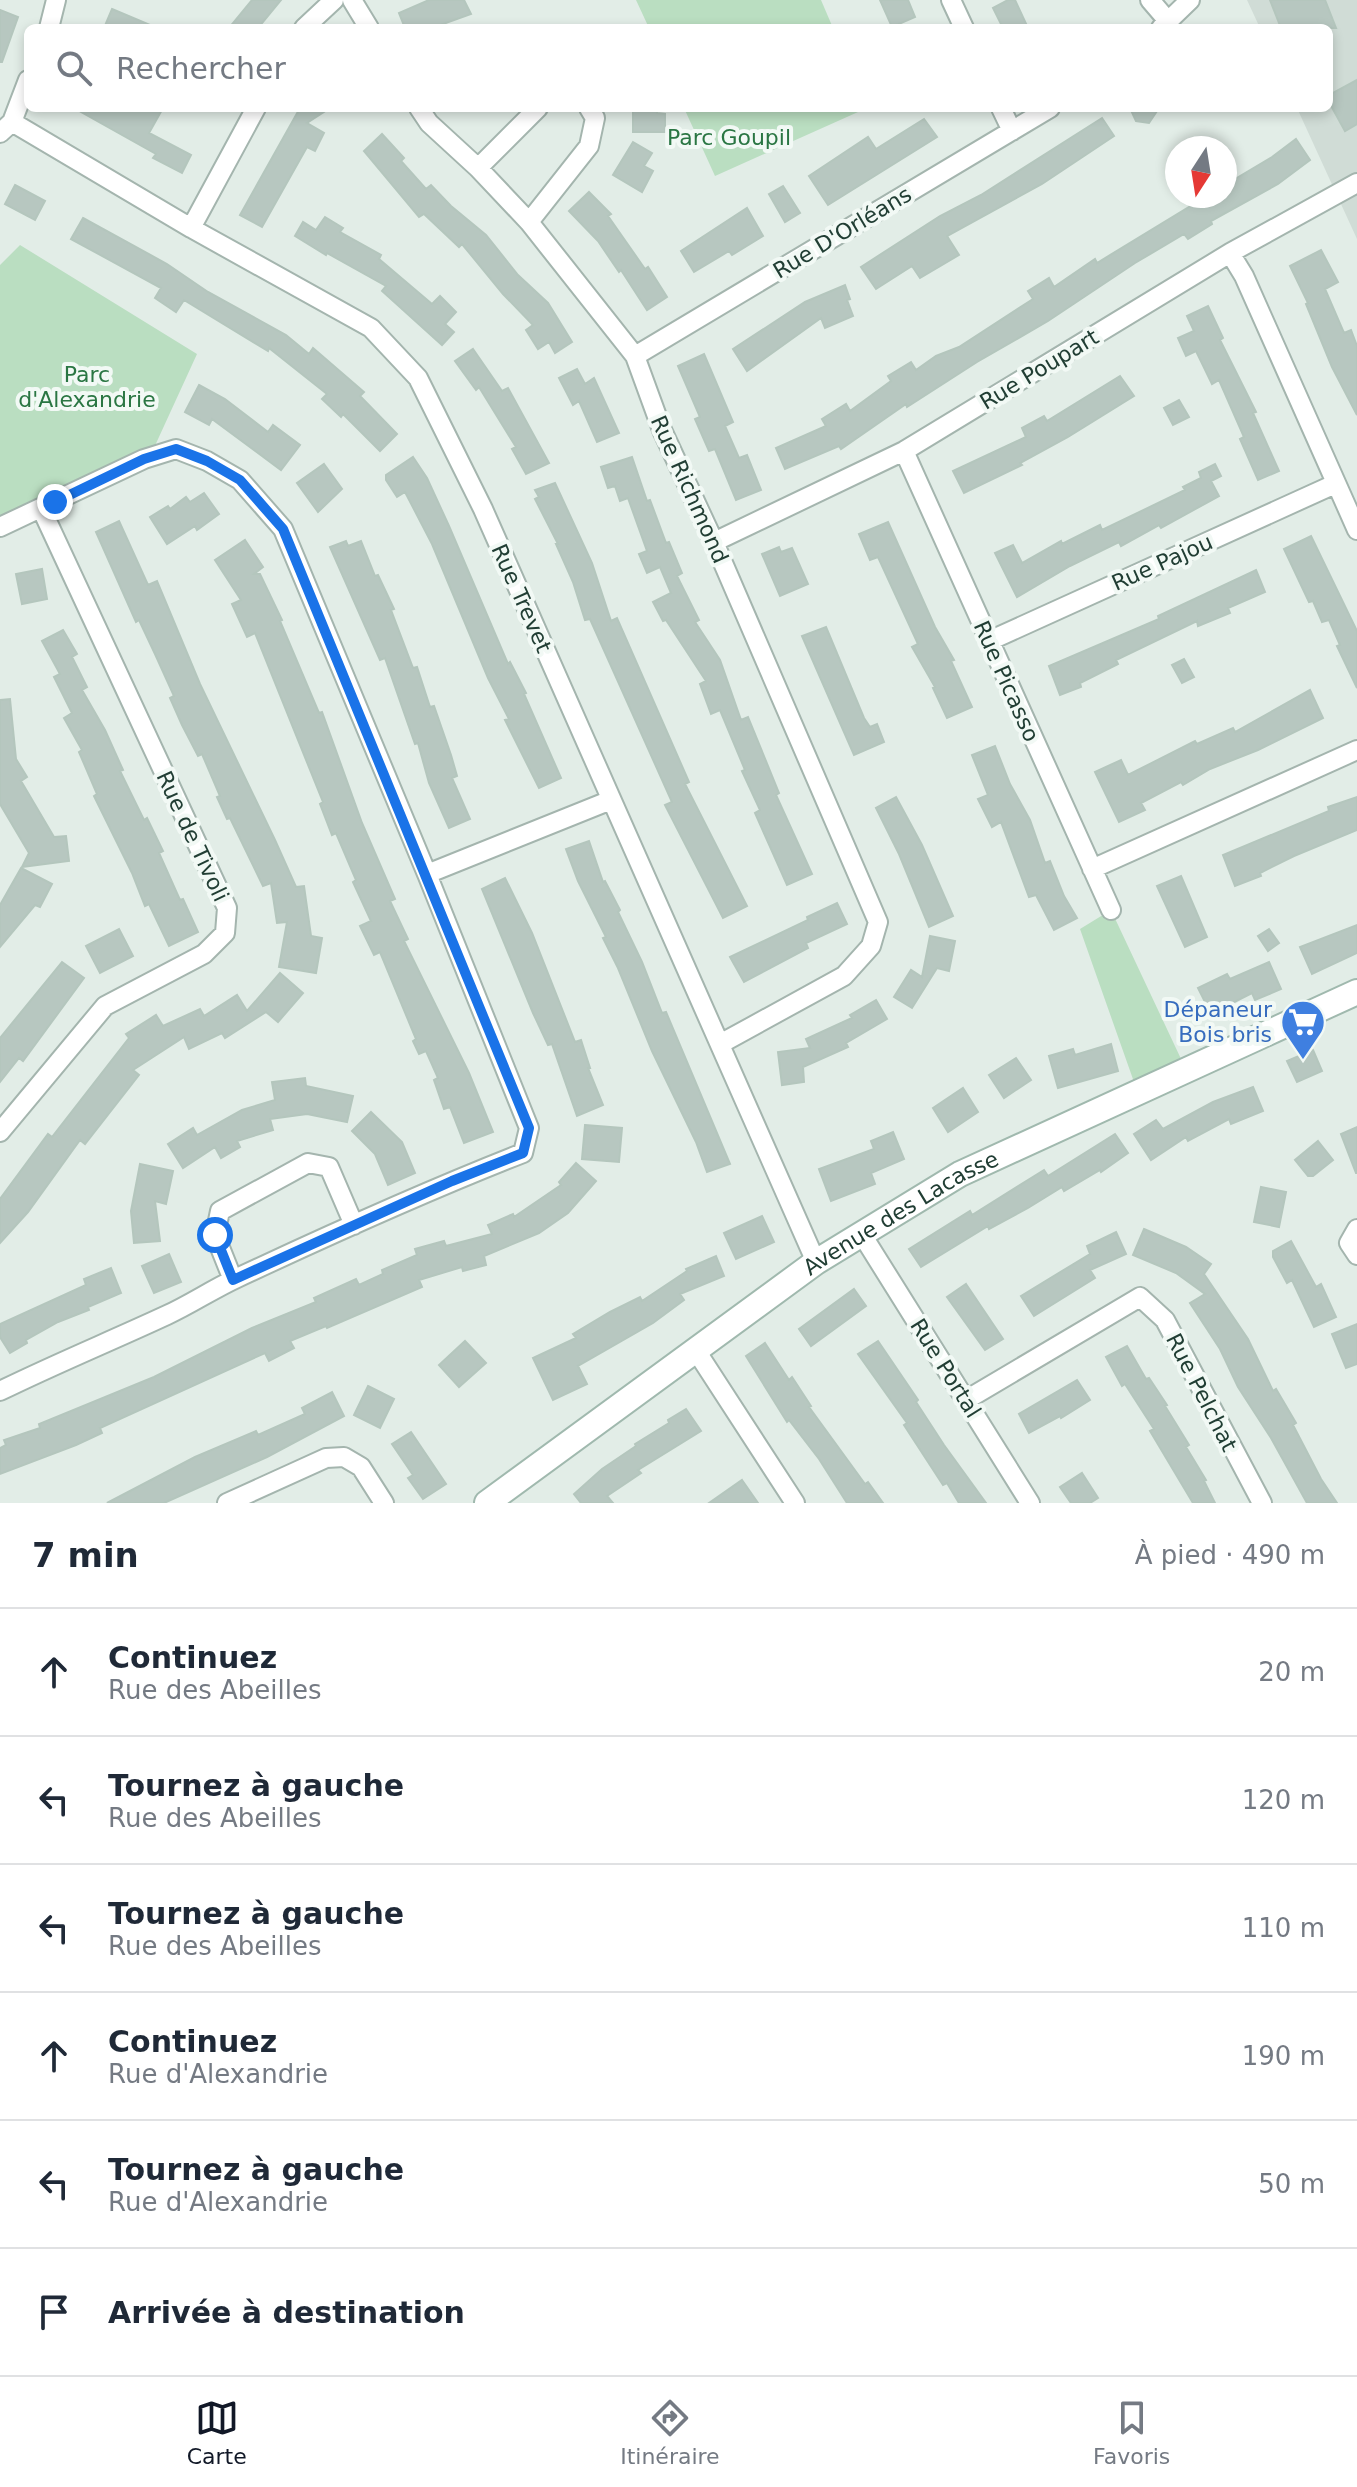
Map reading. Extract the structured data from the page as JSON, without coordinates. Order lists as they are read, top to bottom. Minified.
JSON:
{"streets":{"street":["Rue D'Orléans","Rue Poupart","Rue Richmond","Rue Pajou","Rue Trevet","Rue Picasso","Rue de Tivoli","Avenue des Lacasse","Rue Portal","Rue Pelchat"]},"crossings":[["Rue D'Orléans","Rue Richmond"],["Rue Poupart","Rue Richmond"],["Rue Poupart","Rue Picasso"],["Rue Richmond","Rue Trevet"],["Rue Pajou","Rue Picasso"],["Rue Trevet","Avenue des Lacasse"],["Avenue des Lacasse","Rue Portal"],["Rue Portal","Rue Pelchat"]],"parks":["Parc Goupil","Parc d'Alexandrie"],"places":{"supermarket":["Dépaneur Bois bris"]},"north":"bottom","page":{"search":"Rechercher","heading":["7 min","À pied · 490 m"],"list":[["Continuez","Rue des Abeilles","20 m"],["Tournez à gauche","Rue des Abeilles","120 m"],["Tournez à gauche","Rue des Abeilles","110 m"],["Continuez","Rue d'Alexandrie","190 m"],["Tournez à gauche","Rue d'Alexandrie","50 m"],"Arrivée à destination"],"nav":["Carte","Itinéraire","Favoris"]}}
